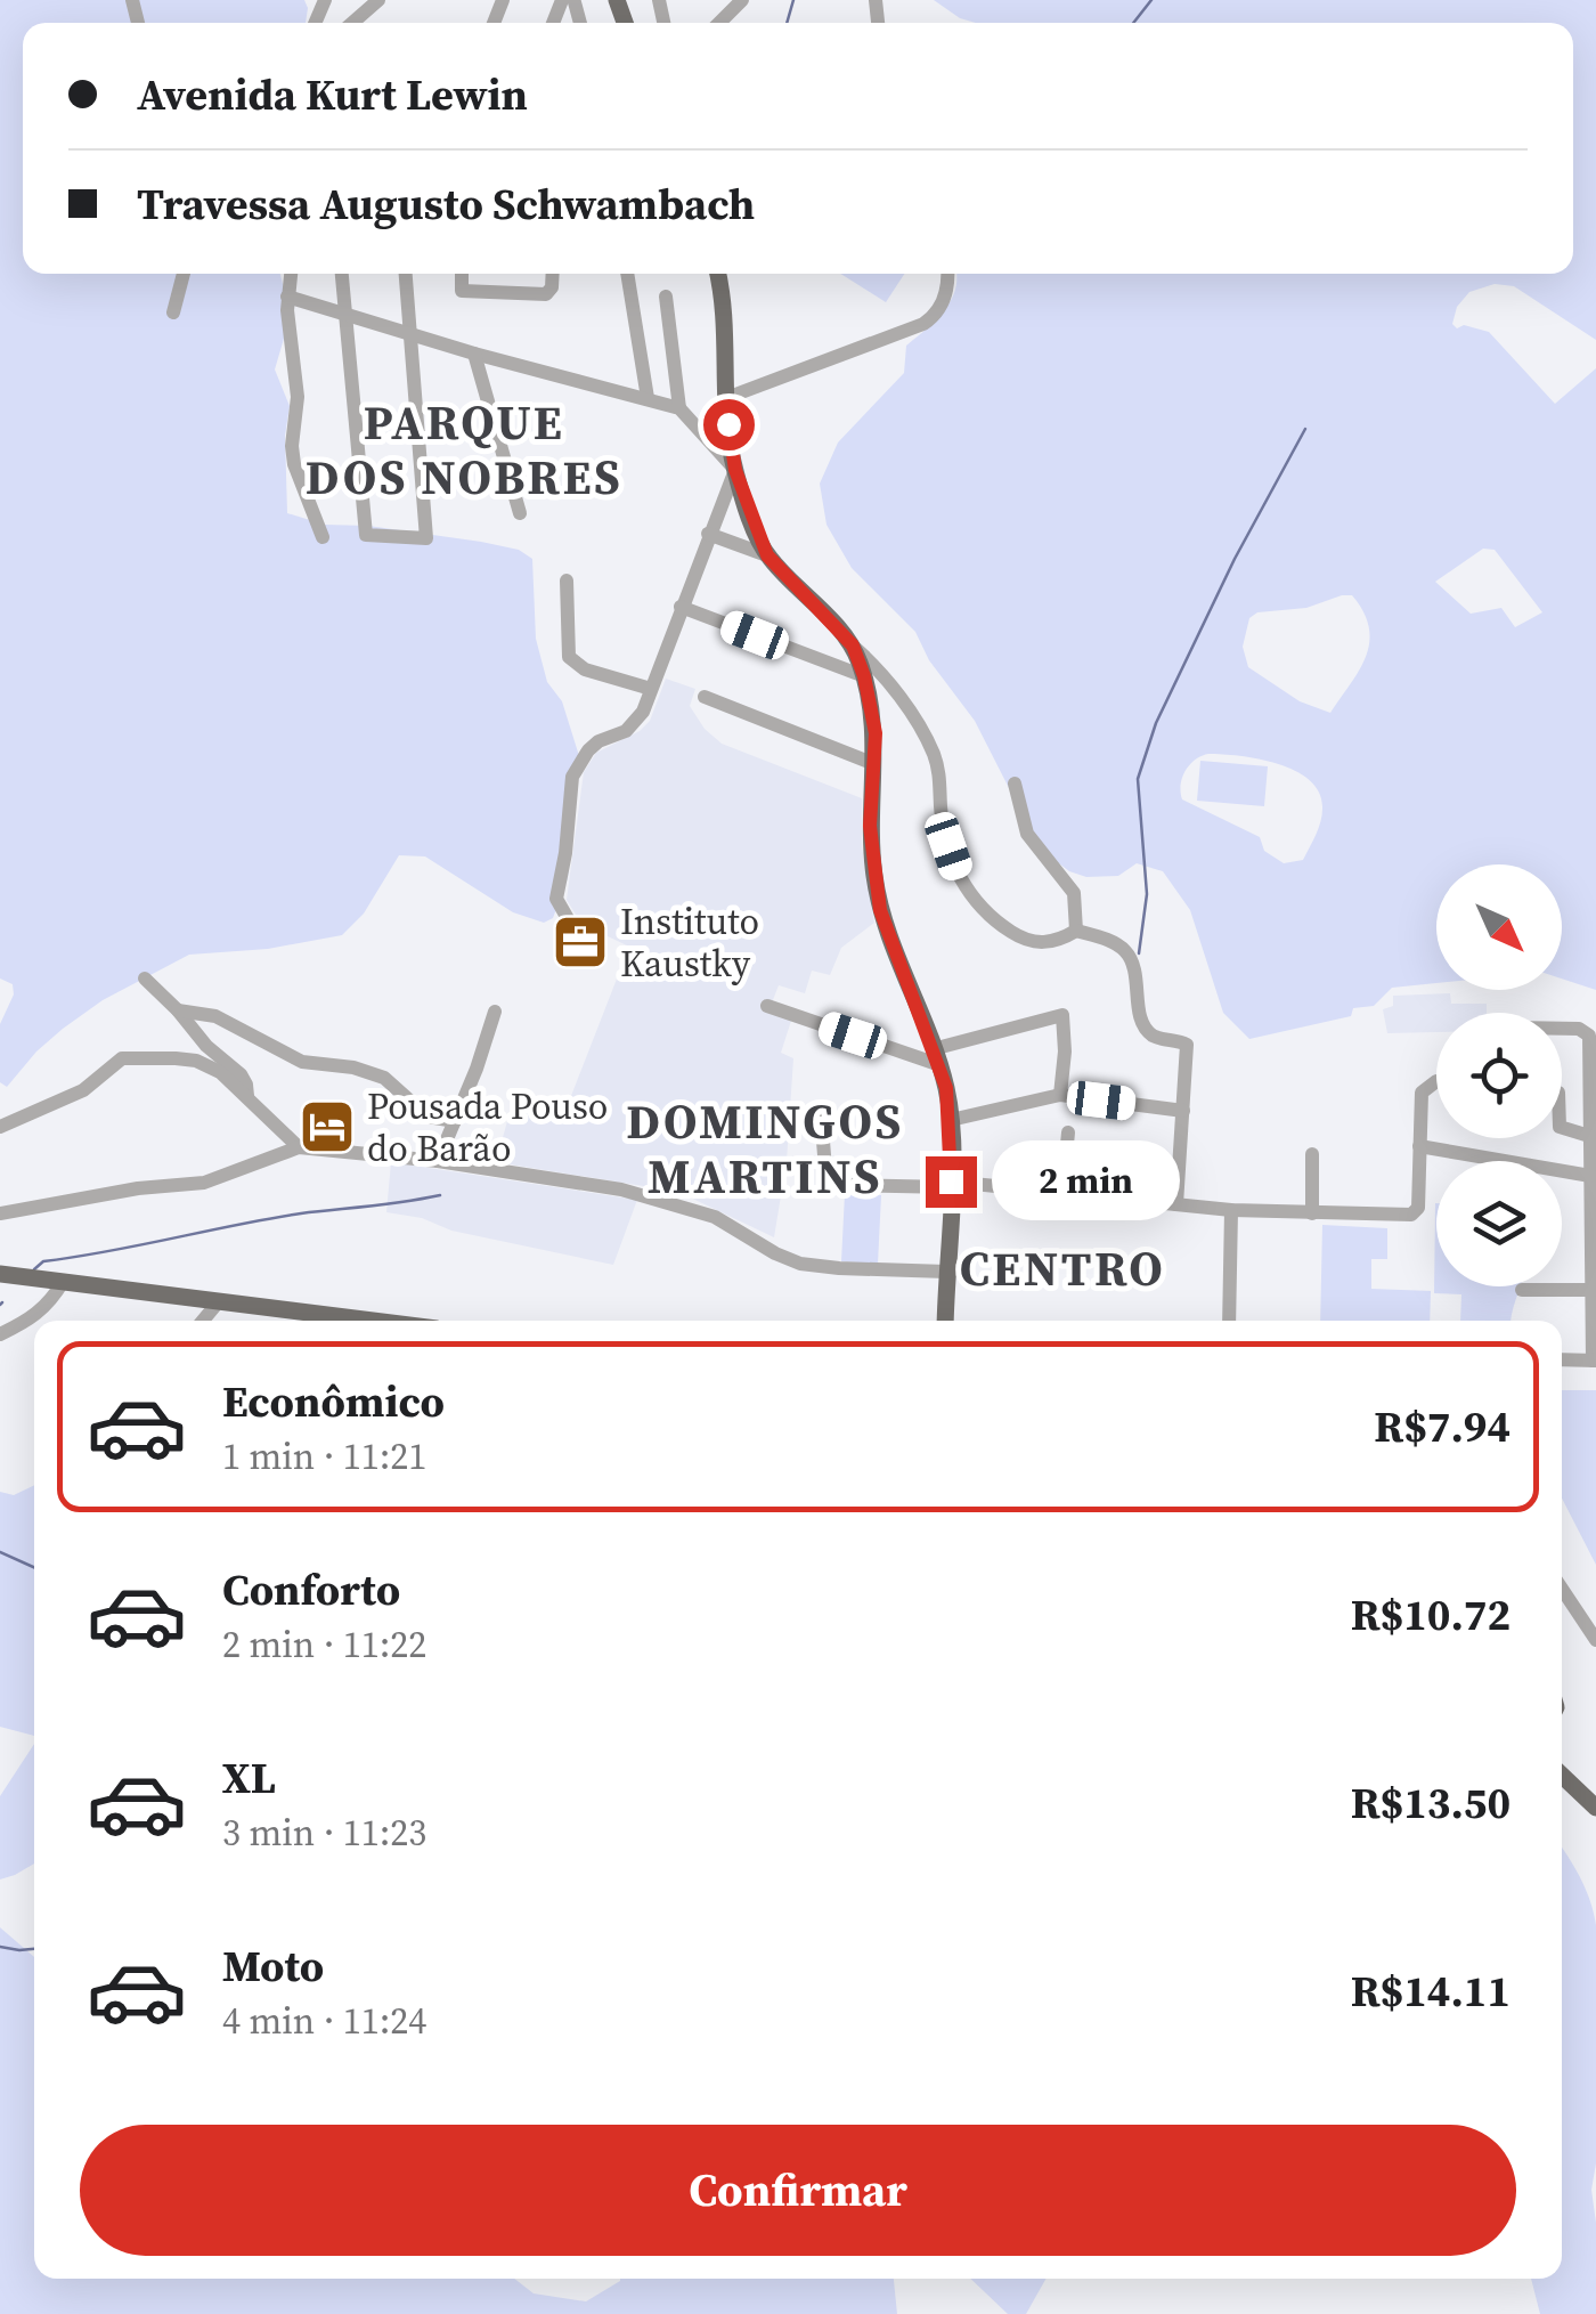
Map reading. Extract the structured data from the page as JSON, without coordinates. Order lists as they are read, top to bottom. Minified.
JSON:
{"districts":["PARQUE DOS NOBRES","DOMINGOS MARTINS","CENTRO"],"places":{"office":["Instituto Kaustky"],"hotel":["Pousada Pouso do Barão"]},"north":"bottom right","page":{"banner":["Avenida Kurt Lewin","Travessa Augusto Schwambach"],"bubble":"2 min","list":[{"name":"Econômico","note":"1 min · 11:21","value":"R$7.94"},{"name":"Conforto","note":"2 min · 11:22","value":"R$10.72"},{"name":"XL","note":"3 min · 11:23","value":"R$13.50"},{"name":"Moto","note":"4 min · 11:24","value":"R$14.11"}],"buttons":"Confirmar"}}
